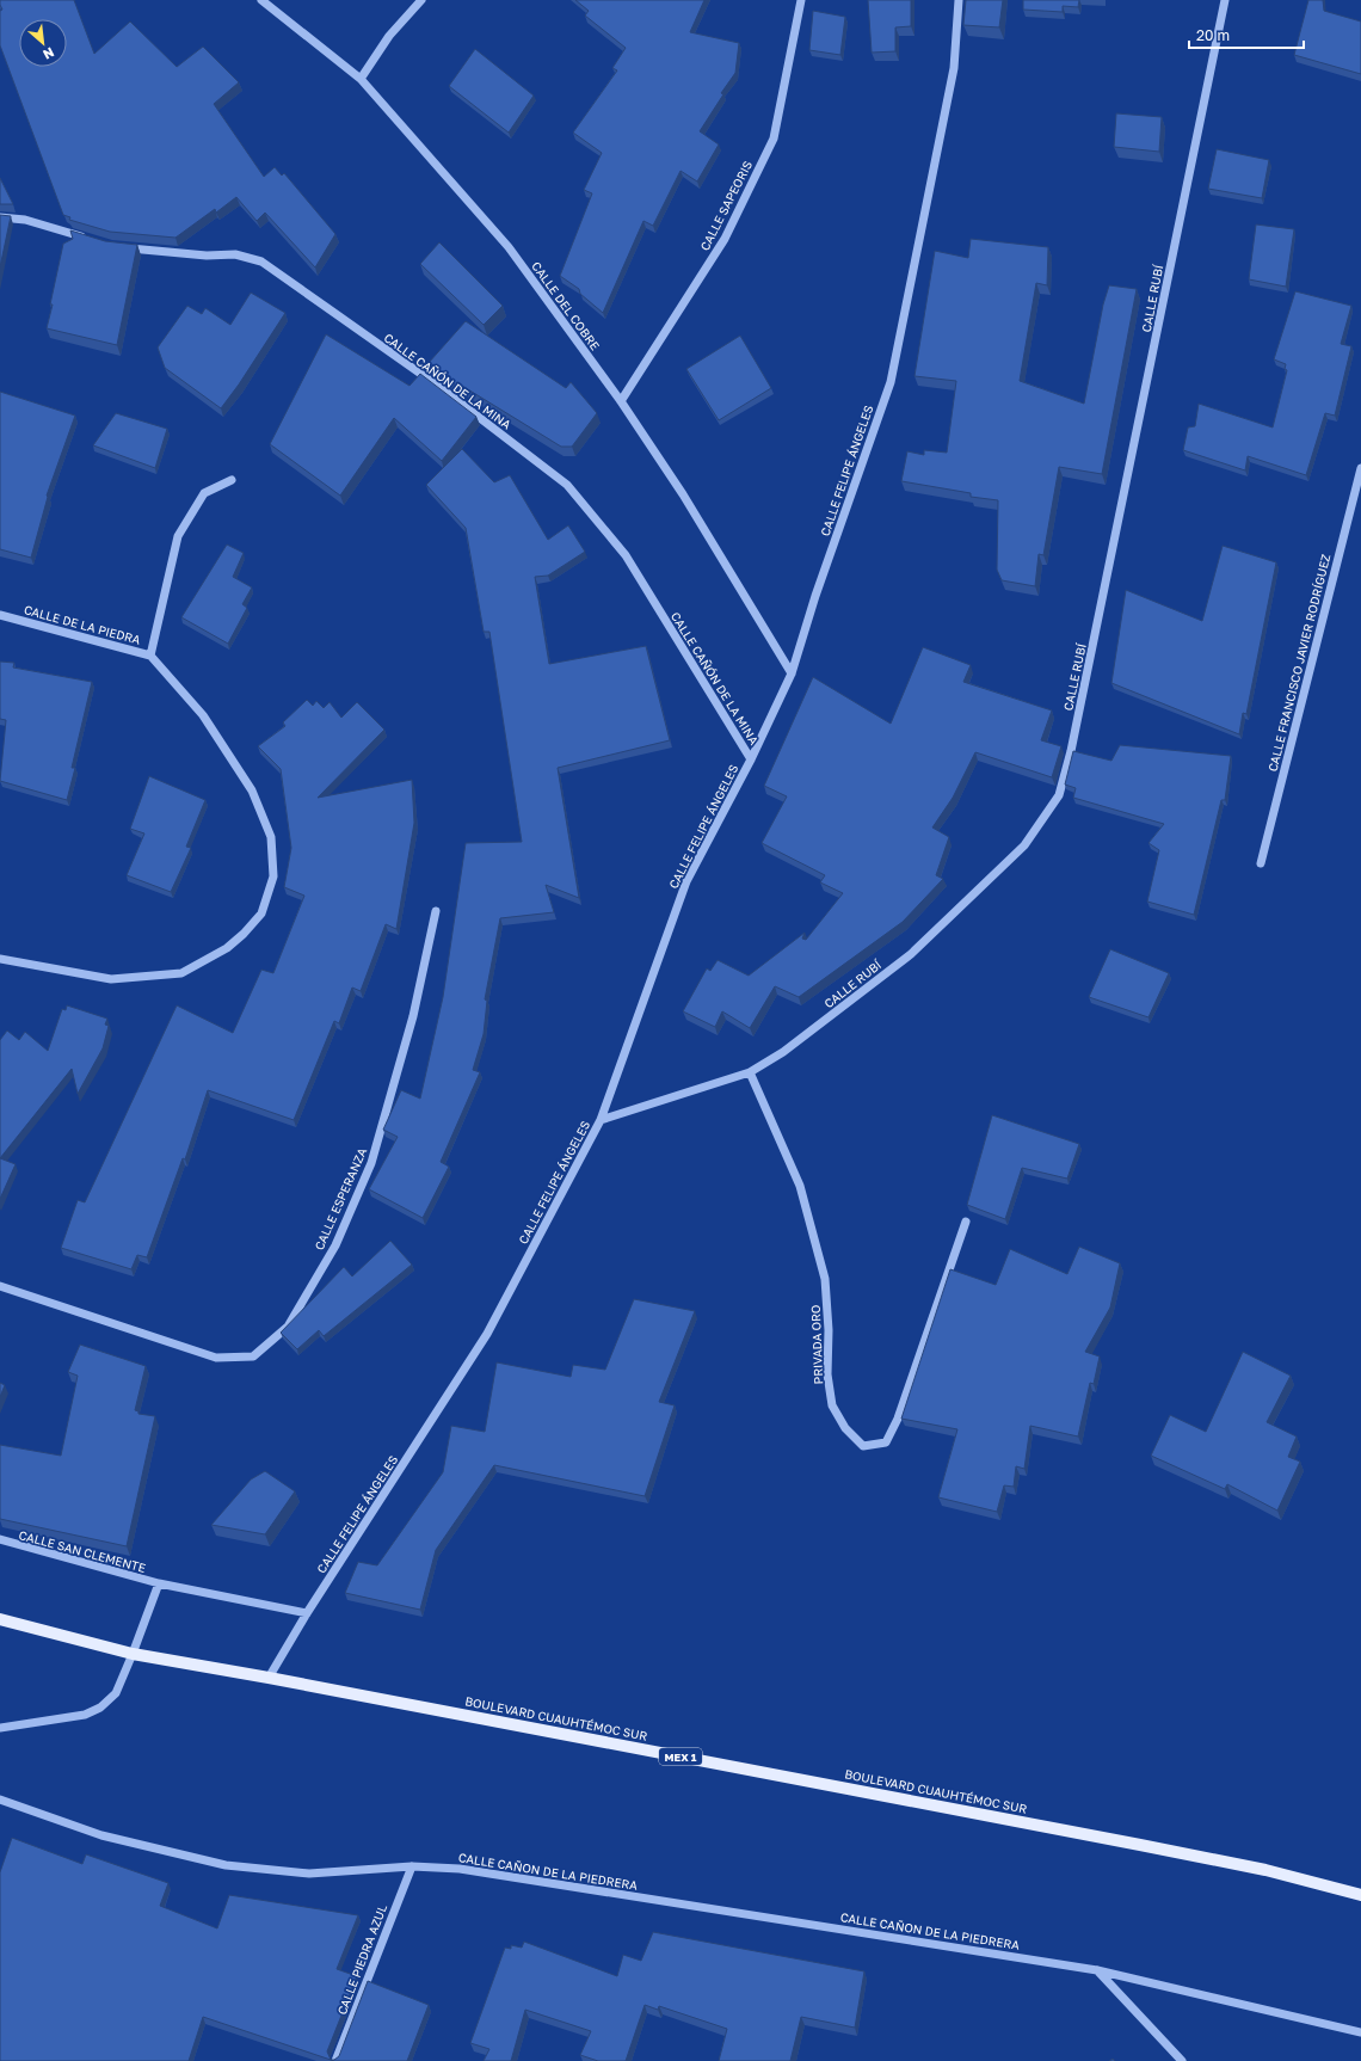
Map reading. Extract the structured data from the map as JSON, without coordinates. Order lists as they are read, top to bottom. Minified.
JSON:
{"streets":{"main road":["BOULEVARD CUAUHTÉMOC SUR","MEX 1"],"street":["CALLE SAPEORIS","CALLE RUBÍ","CALLE DEL COBRE","CALLE CAÑÓN DE LA MINA","CALLE FELIPE ÁNGELES","CALLE DE LA PIEDRA","CALLE FRANCISCO JAVIER RODRÍGUEZ","CALLE ESPERANZA","PRIVADA ORO","CALLE SAN CLEMENTE","CALLE CAÑON DE LA PIEDRERA","CALLE PIEDRA AZUL"]},"crossings":[["CALLE SAPEORIS","CALLE DEL COBRE"],["CALLE RUBÍ","CALLE FELIPE ÁNGELES"],["CALLE RUBÍ","PRIVADA ORO"],["CALLE DEL COBRE","CALLE FELIPE ÁNGELES"],["CALLE CAÑÓN DE LA MINA","CALLE FELIPE ÁNGELES"],["CALLE FELIPE ÁNGELES","CALLE SAN CLEMENTE"],["CALLE FELIPE ÁNGELES","BOULEVARD CUAUHTÉMOC SUR"],["CALLE SAN CLEMENTE","BOULEVARD CUAUHTÉMOC SUR"],["CALLE CAÑON DE LA PIEDRERA","CALLE PIEDRA AZUL"]],"scale_bar":"20 m","north":"bottom right"}
